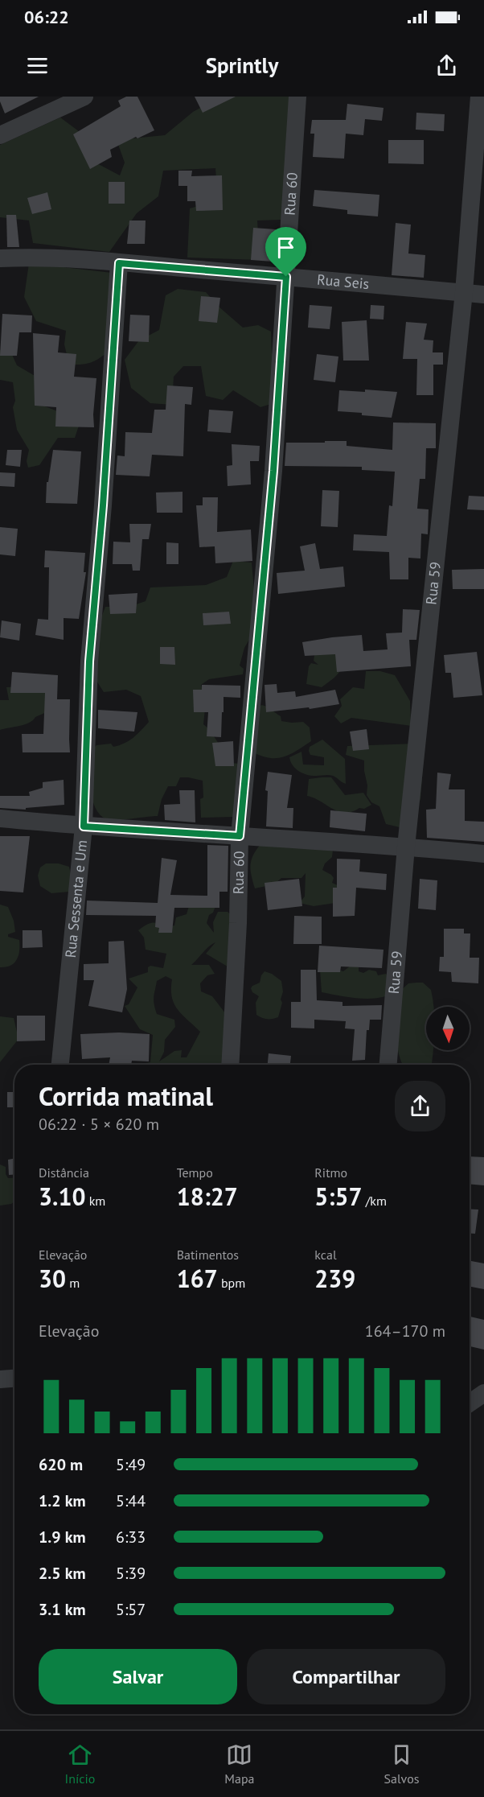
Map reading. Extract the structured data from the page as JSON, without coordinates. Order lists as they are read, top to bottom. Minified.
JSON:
{"streets":{"street":["Rua 60","Rua Seis","Rua 59","Rua Sessenta e Um"]},"crossings":[["Rua 60","Rua Seis"],["Rua Seis","Rua 59"],["Rua Seis","Rua Sessenta e Um"]],"north":"bottom","page":{"status":"06:22","header":"Sprintly","heading":["Corrida matinal","06:22 · 5 × 620 m"],"stats":[["Distância","3.10 km"],["Tempo","18:27"],["Ritmo","5:57 /km"],["Elevação","30 m"],["Batimentos","167 bpm"],["kcal","239"]],"chart":["Elevação","164–170 m"],"list":[{"name":"620 m","note":"5:49"},{"name":"1.2 km","note":"5:44"},{"name":"1.9 km","note":"6:33"},{"name":"2.5 km","note":"5:39"},{"name":"3.1 km","note":"5:57"}],"buttons":["Salvar","Compartilhar"],"tabs":["Início","Mapa","Salvos"]}}
